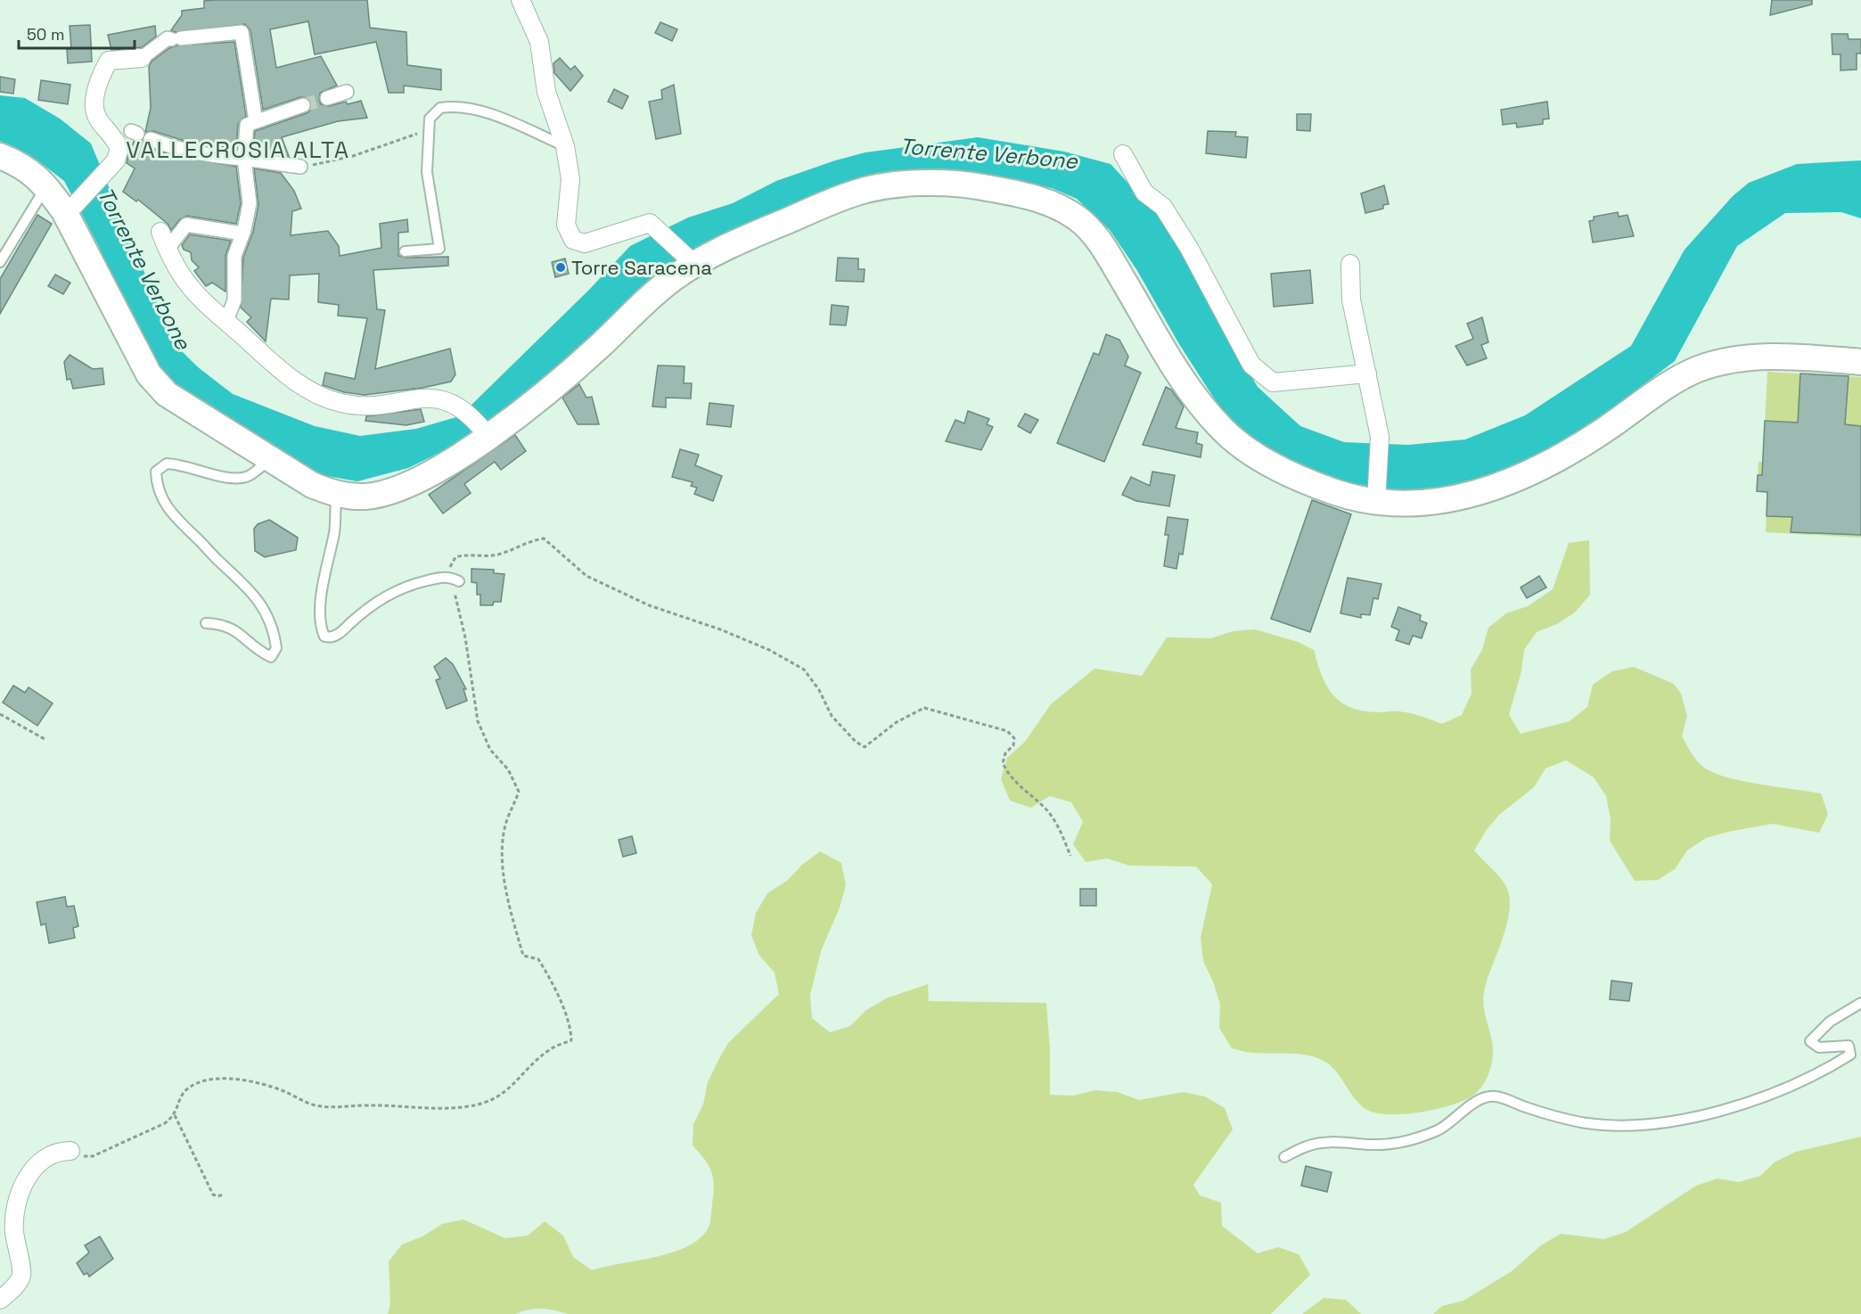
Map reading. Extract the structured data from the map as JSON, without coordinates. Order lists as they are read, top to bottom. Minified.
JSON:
{"districts":["VALLECROSIA ALTA"],"water":["Torrente Verbone"],"places":["Torre Saracena"],"scale_bar":"50 m"}
